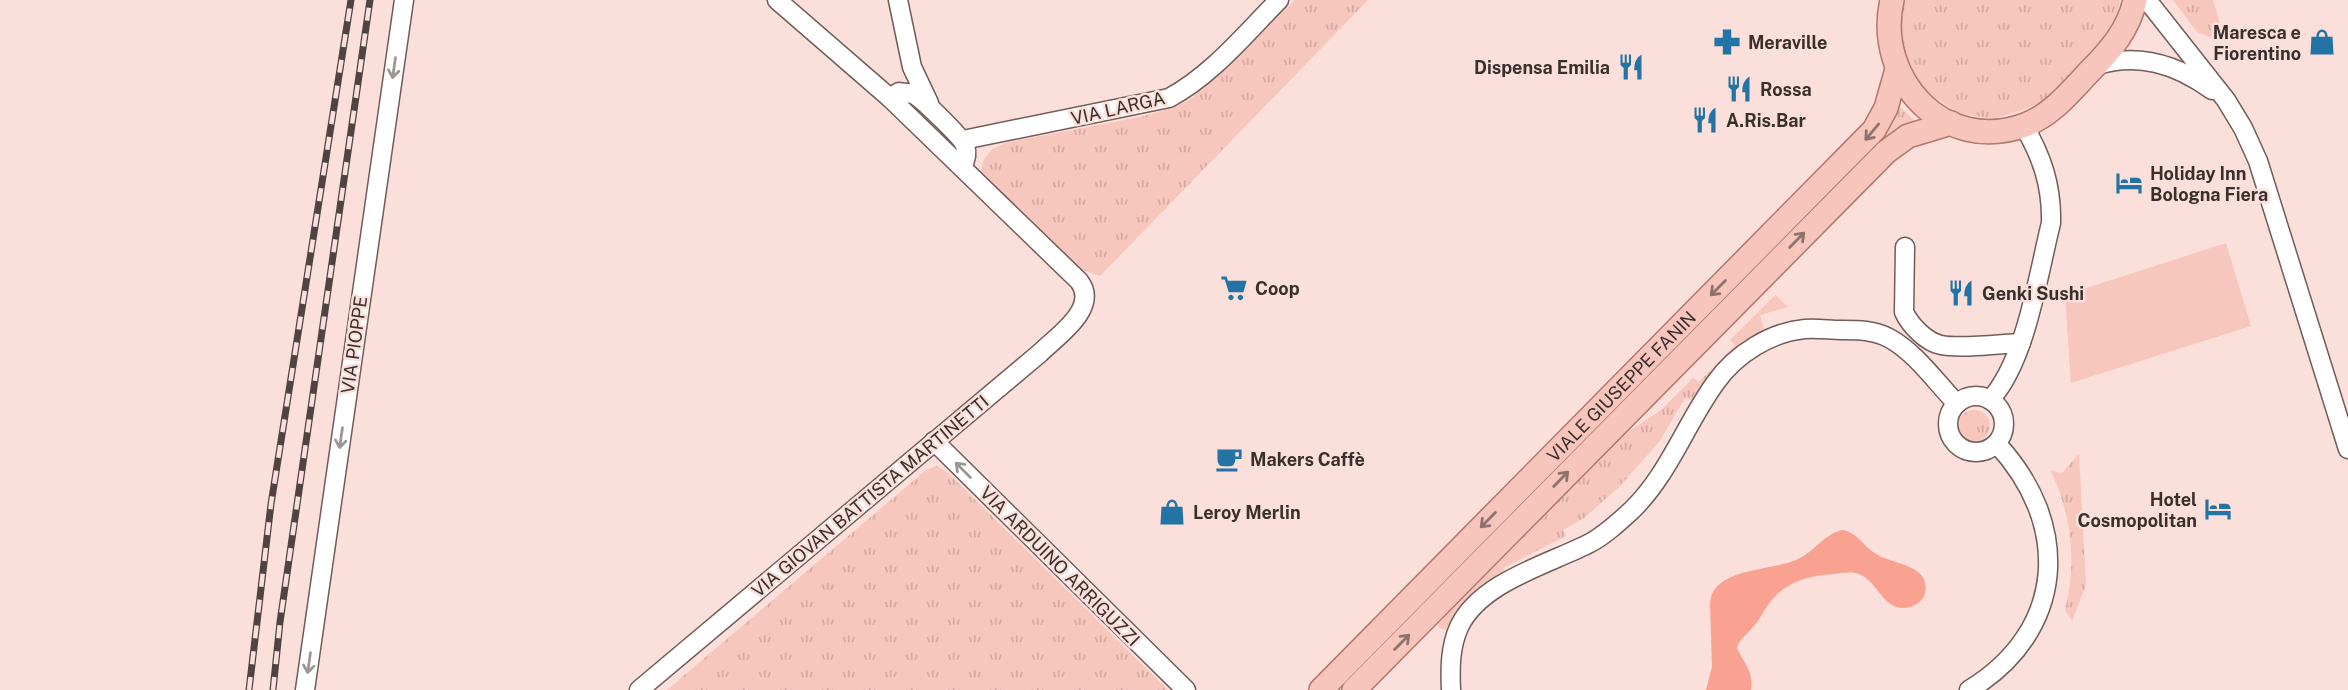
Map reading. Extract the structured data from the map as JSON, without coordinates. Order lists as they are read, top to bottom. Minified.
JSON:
{"streets":{"main road":["VIALE GIUSEPPE FANIN"],"street":["VIA LARGA","VIA PIOPPE","VIA GIOVAN BATTISTA MARTINETTI","VIA ARDUINO ARRIGUZZI"]},"crossings":[["VIA GIOVAN BATTISTA MARTINETTI","VIA ARDUINO ARRIGUZZI"]],"one_way":["VIA PIOPPE","VIA ARDUINO ARRIGUZZI"],"places":{"pharmacy":["Meraville"],"shop":["Maresca e Fiorentino","Leroy Merlin"],"restaurant":["Dispensa Emilia","Rossa","A.Ris.Bar","Genki Sushi"],"hotel":["Holiday Inn Bologna Fiera","Hotel Cosmopolitan"],"supermarket":["Coop"],"cafe":["Makers Caffè"]}}
